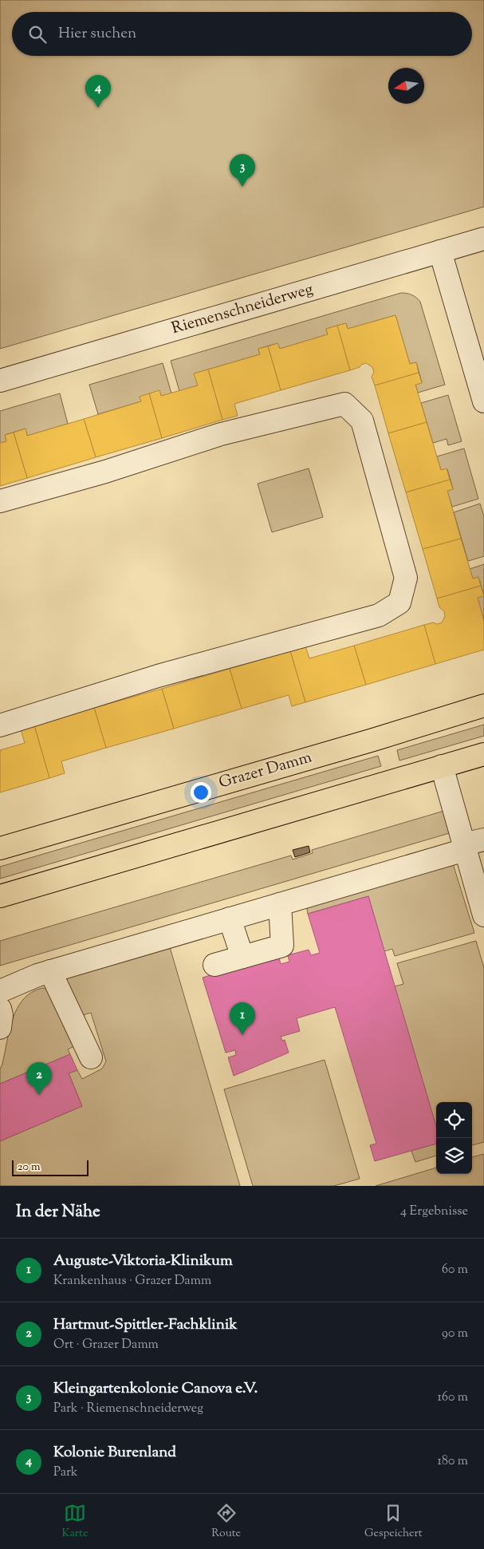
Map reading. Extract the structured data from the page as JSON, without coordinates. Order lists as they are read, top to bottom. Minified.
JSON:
{"streets":{"main road":["Grazer Damm"],"street":["Riemenschneiderweg"]},"scale_bar":"20 m","north":"left","page":{"search":"Hier suchen","pins":["4","3","1","2"],"scale":"20 m","heading":["In der Nähe","4 Ergebnisse"],"list":[{"mark":"1","name":"Auguste-Viktoria-Klinikum","note":"Krankenhaus · Grazer Damm","value":"60 m"},{"mark":"2","name":"Hartmut-Spittler-Fachklinik","note":"Ort · Grazer Damm","value":"90 m"},{"mark":"3","name":"Kleingartenkolonie Canova e.V.","note":"Park · Riemenschneiderweg","value":"160 m"},{"mark":"4","name":"Kolonie Burenland","note":"Park","value":"180 m"}],"nav":["Karte","Route","Gespeichert"]}}
